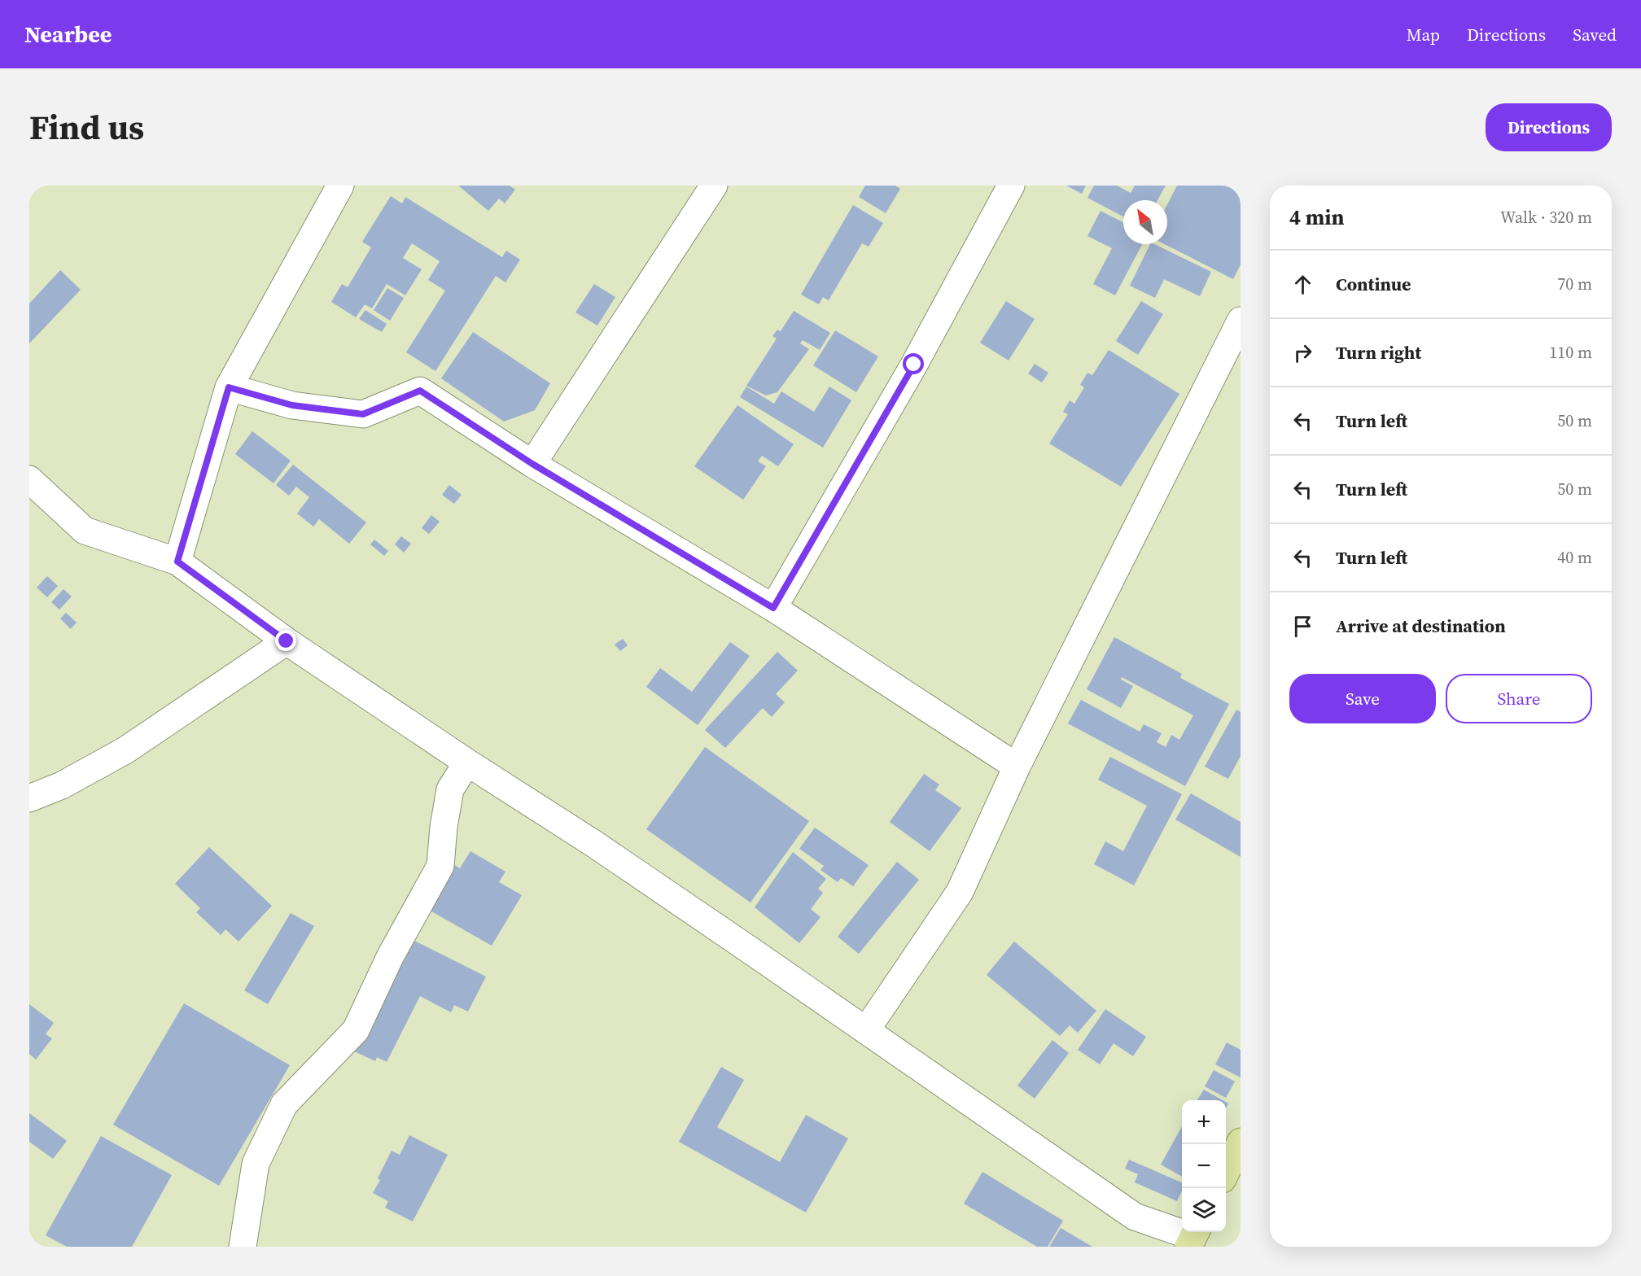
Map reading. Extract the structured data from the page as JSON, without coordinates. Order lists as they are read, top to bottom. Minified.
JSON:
{"north":"top left","page":{"header":"Nearbee","nav":["Map","Directions","Saved"],"title":"Find us","buttons":["Directions",["Save","Share"]],"heading":["4 min","Walk · 320 m"],"list":[["Continue","70 m"],["Turn right","110 m"],["Turn left","50 m"],["Turn left","50 m"],["Turn left","40 m"],"Arrive at destination"],"map_buttons":["+","−"]}}
